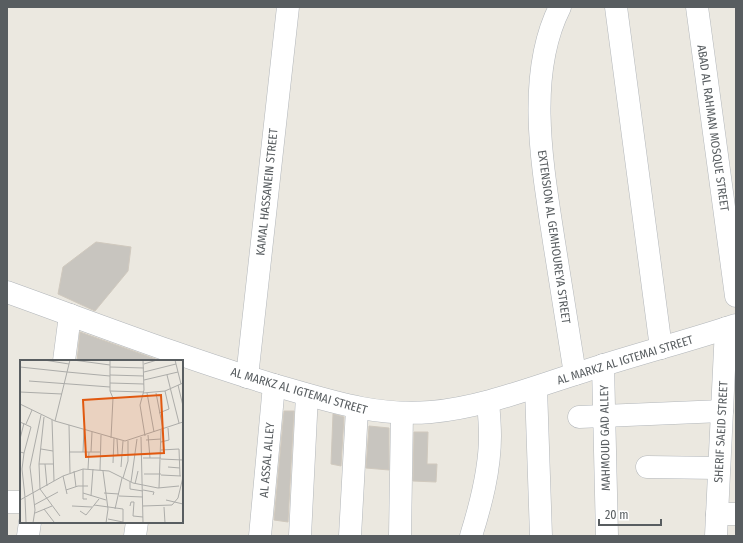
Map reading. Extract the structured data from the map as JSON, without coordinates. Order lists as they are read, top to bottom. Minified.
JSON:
{"streets":{"street":["ABAD AL RAHMAN MOSQUE STREET","KAMAL HASSANEIN STREET","EXTENSION AL GEMHOUREYA STREET","AL MARKZ AL IGTEMAI STREET","SHERIF SAEID STREET","MAHMOUD GAD ALLEY","AL ASSAL ALLEY"]},"crossings":[["KAMAL HASSANEIN STREET","AL MARKZ AL IGTEMAI STREET"],["EXTENSION AL GEMHOUREYA STREET","AL MARKZ AL IGTEMAI STREET"],["AL MARKZ AL IGTEMAI STREET","SHERIF SAEID STREET"],["AL MARKZ AL IGTEMAI STREET","MAHMOUD GAD ALLEY"],["AL MARKZ AL IGTEMAI STREET","AL ASSAL ALLEY"]],"scale_bar":"20 m"}
